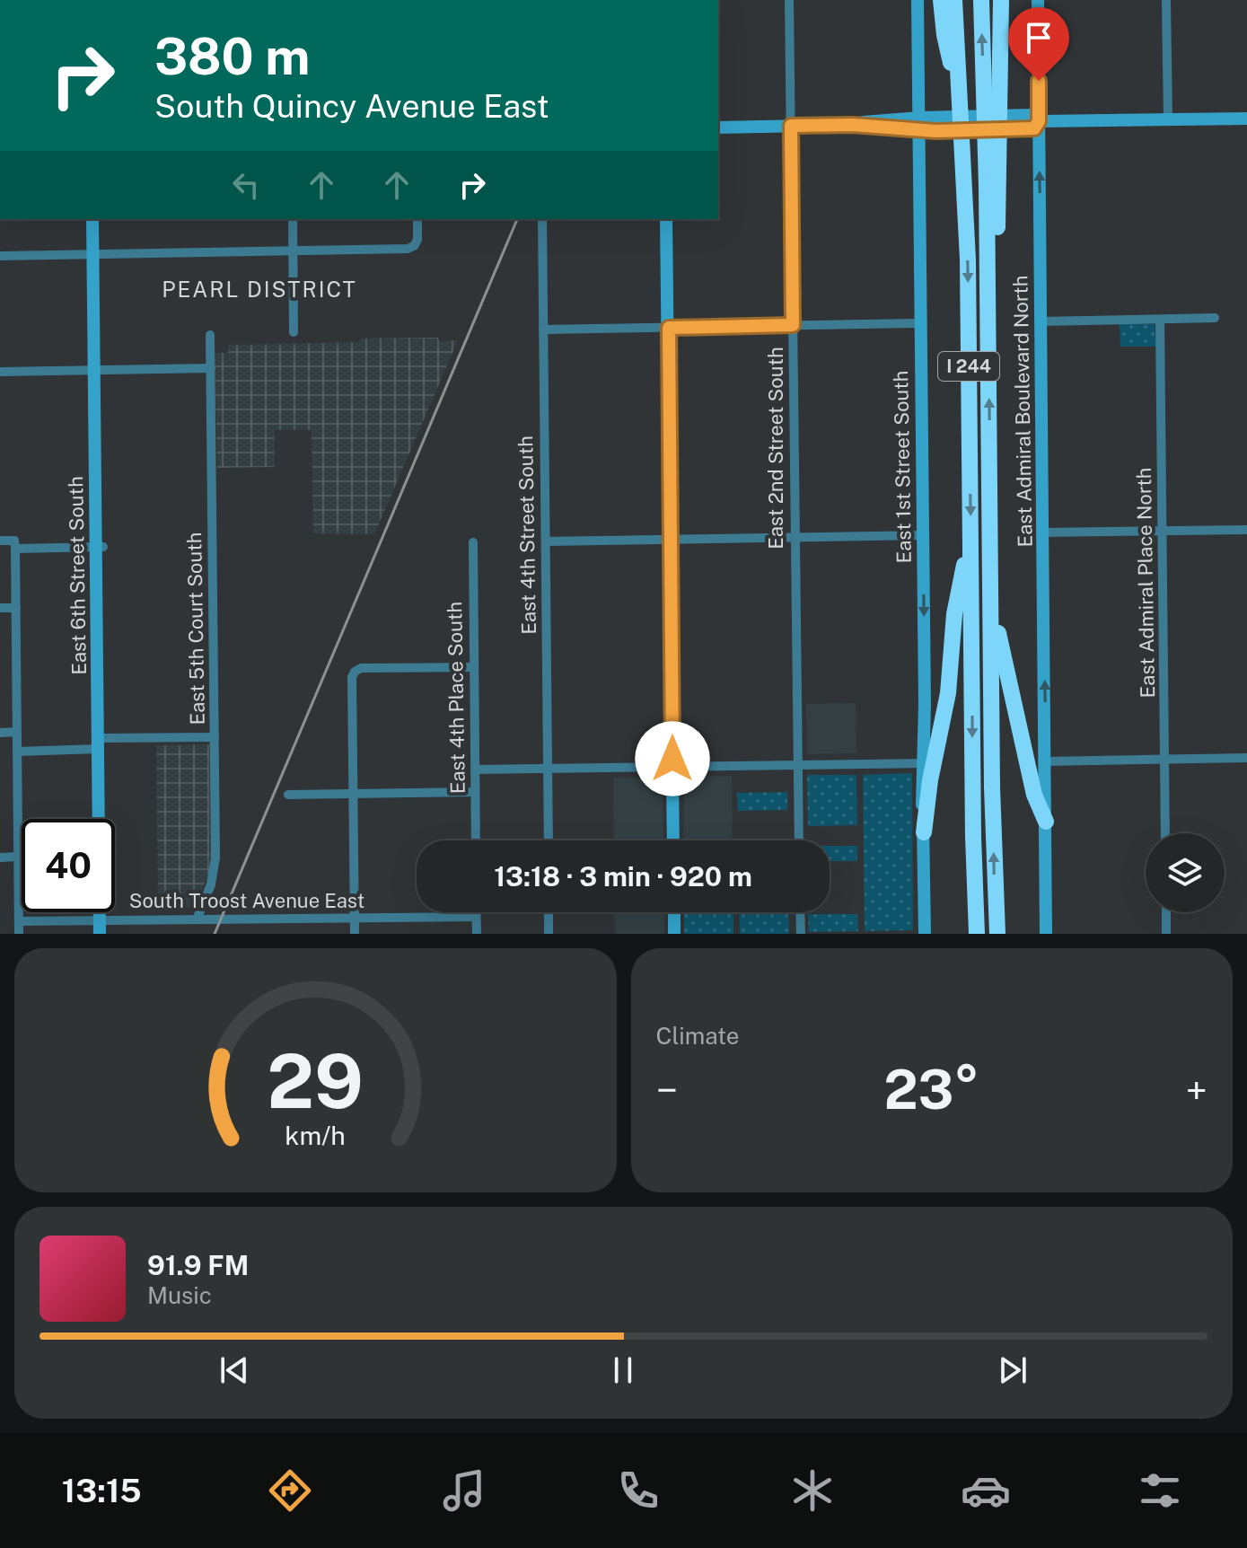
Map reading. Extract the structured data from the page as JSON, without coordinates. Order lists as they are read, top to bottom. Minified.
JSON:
{"streets":{"highway":["I 244"],"main road":["East Admiral Boulevard North","East 1st Street South","East 6th Street South"],"street":["East 2nd Street South","East 4th Street South","East Admiral Place North","East 5th Court South","East 4th Place South","South Troost Avenue East"]},"crossings":[["East 6th Street South","South Troost Avenue East"],["East 5th Court South","South Troost Avenue East"]],"one_way":["East Admiral Boulevard North"],"districts":["PEARL DISTRICT"],"page":{"turn":["380 m","South Quincy Avenue East"],"limit":"40","trip":"13:18 · 3 min · 920 m","tile":"Climate","heat":["−","23°","+"],"song":["91.9 FM","Music"],"tabs":"13:15","gauge":["29","km/h"]}}
